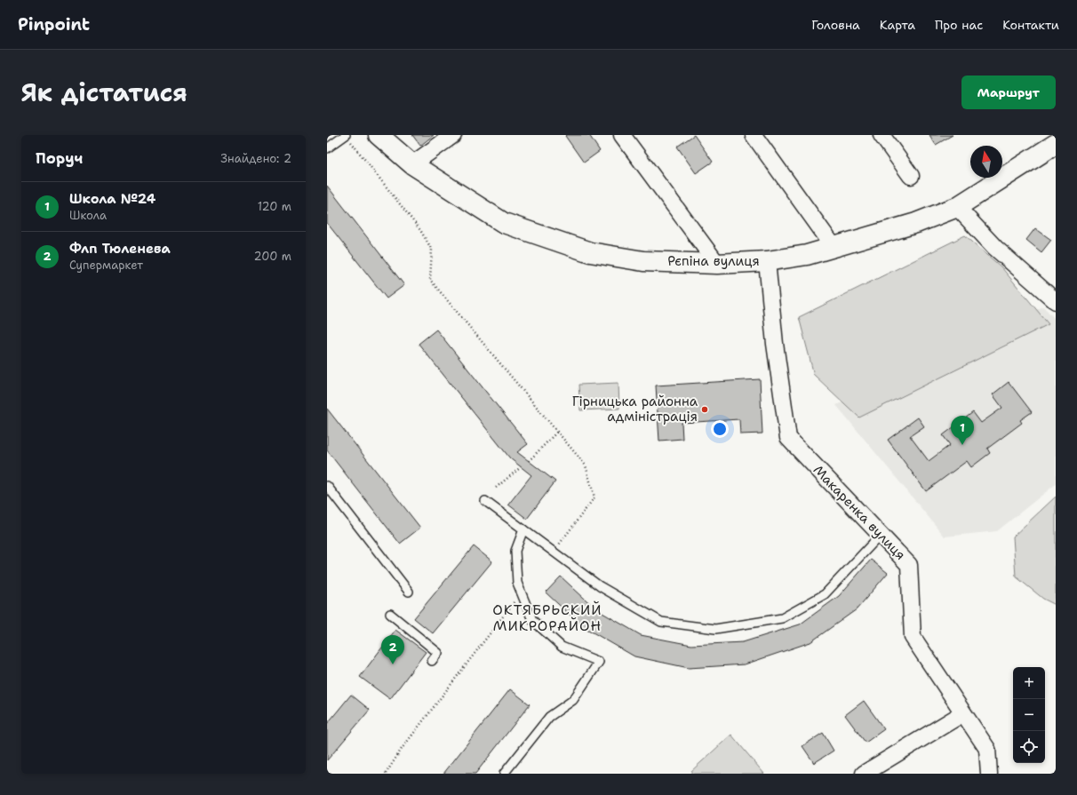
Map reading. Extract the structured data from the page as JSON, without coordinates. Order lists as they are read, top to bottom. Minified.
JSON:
{"streets":{"street":["Рєпіна вулиця","Макаренка вулиця"]},"crossings":[["Рєпіна вулиця","Макаренка вулиця"]],"districts":["ОКТЯБРЬСКИЙ МИКРОРАЙОН"],"places":["Гірницька районна адміністрація"],"north":"top","page":{"header":"Pinpoint","nav":["Головна","Карта","Про нас","Контакти"],"title":"Як дістатися","buttons":"Маршрут","heading":["Поруч","Знайдено: 2"],"list":[{"mark":"1","name":"Школа №24","note":"Школа","value":"120 m"},{"mark":"2","name":"Флп Тюленева","note":"Супермаркет","value":"200 m"}],"pins":["1","2"],"map_buttons":["+","−"]}}
